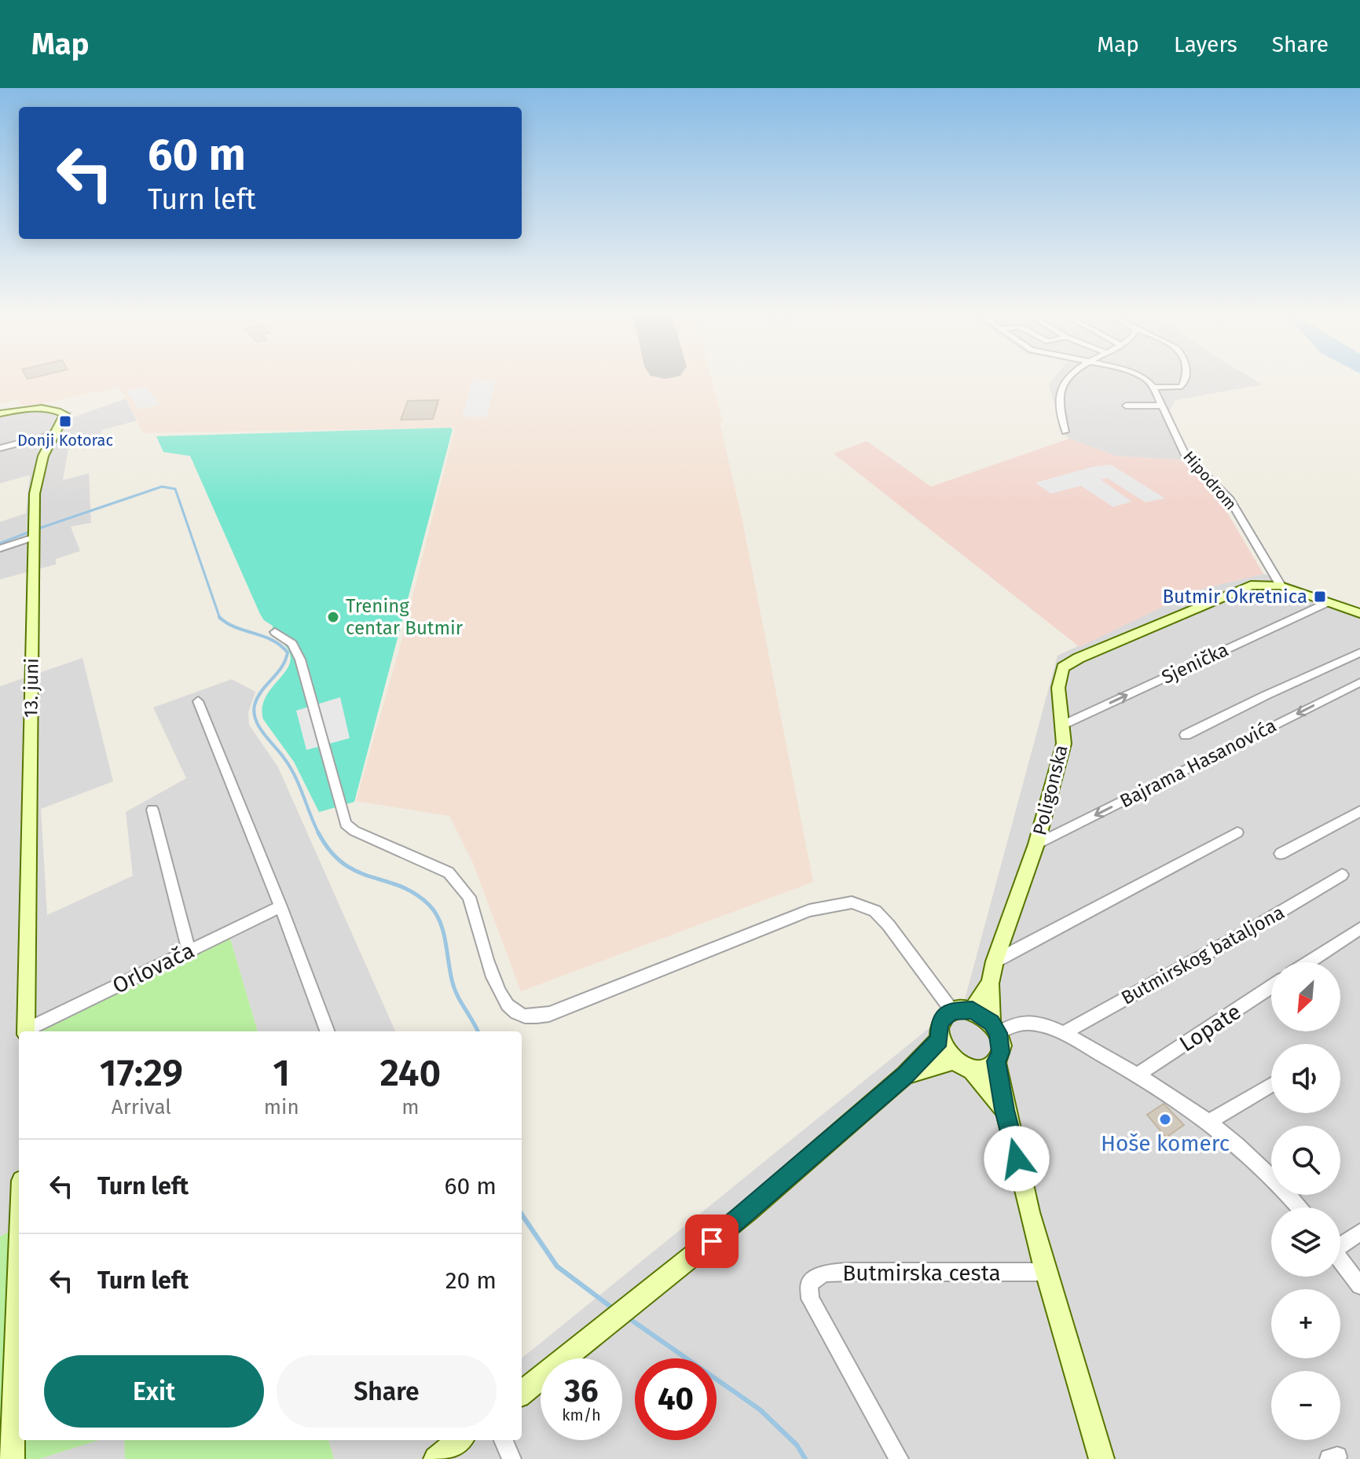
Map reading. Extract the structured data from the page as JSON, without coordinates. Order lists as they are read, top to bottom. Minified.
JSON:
{"streets":{"street":["Hipodrom","Sjenička","13. juni","Bajrama Hasanovića","Poligonska","Butmirskog bataljona","Orlovača","Lopate","Butmirska cesta"]},"crossings":[["Hipodrom","Poligonska"],["Sjenička","Poligonska"],["Bajrama Hasanovića","Poligonska"]],"places":{"transit":["Donji Kotorac","Butmir Okretnica"],"other":["Trening centar Butmir","Hoše komerc"]},"north":"bottom left","page":{"header":"Map","nav":["Map","Layers","Share"],"turn":["60 m","Turn left"],"map_buttons":["+","−"],"eta":["17:29","Arrival","1","min","240","m"],"list":[{"name":"Turn left","value":"60 m"},{"name":"Turn left","value":"20 m"}],"buttons":["Exit","Share"],"speed":"36 km/h","limit":"40"}}
